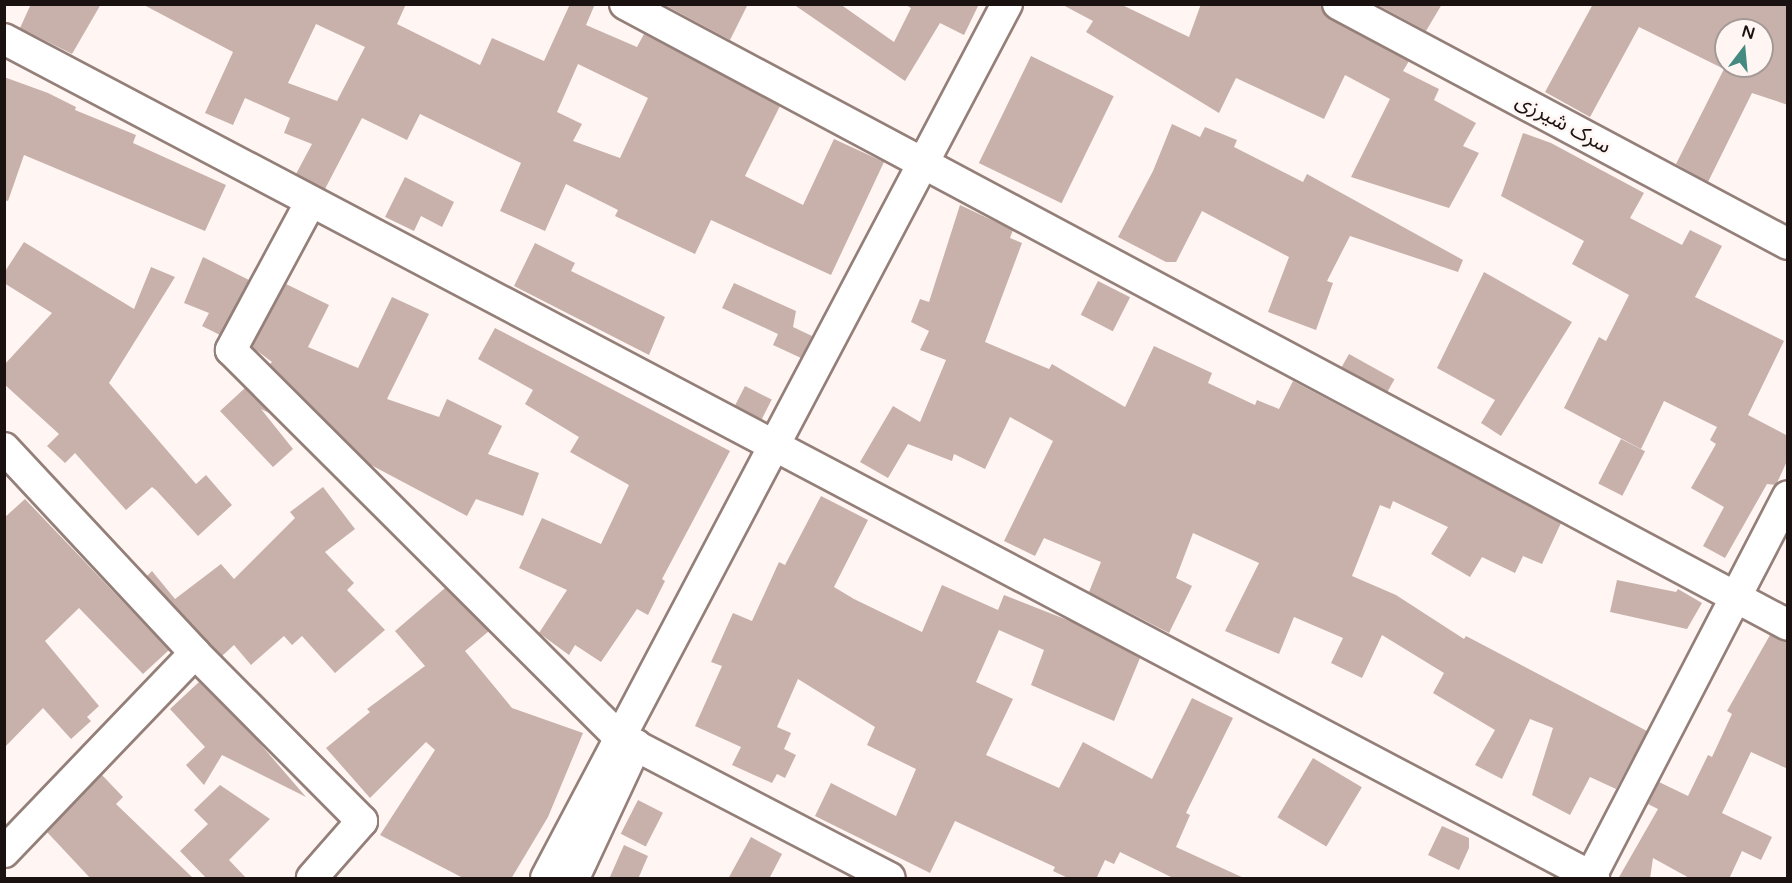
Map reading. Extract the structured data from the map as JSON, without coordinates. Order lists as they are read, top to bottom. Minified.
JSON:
{"streets":{"street":["سرک شیرزی"]},"north":"top"}
